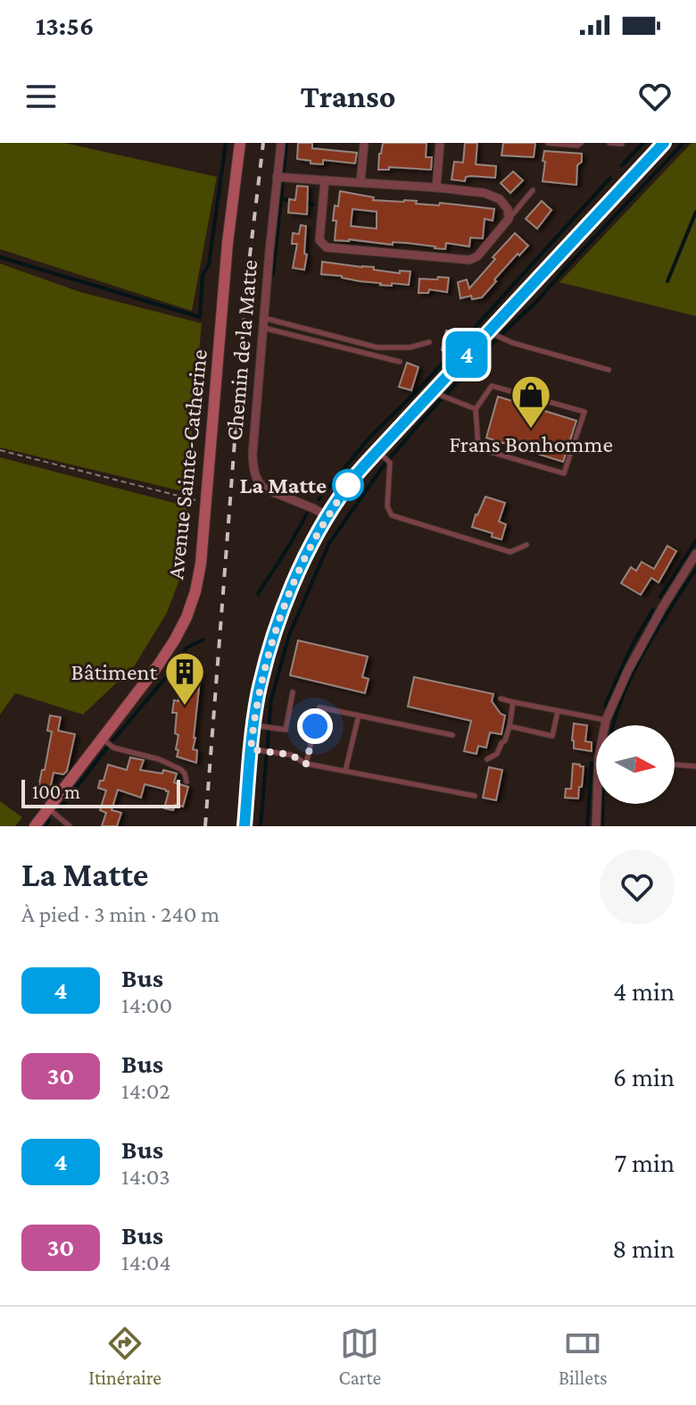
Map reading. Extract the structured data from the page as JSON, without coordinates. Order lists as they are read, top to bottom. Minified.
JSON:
{"streets":{"main road":["Avenue Sainte-Catherine"],"street":["Chemin de la Matte"]},"places":{"shop":["Frans Bonhomme"],"other":["La Matte"],"building":["Bâtiment"]},"lines":["bus line 4"],"scale_bar":"100 m","north":"right","page":{"status":"13:56","header":"Transo","on_map":"4","scale":"100 m","heading":["La Matte","À pied · 3 min · 240 m"],"list":[{"mark":"4","name":"Bus","note":"14:00","value":"4 min"},{"mark":"30","name":"Bus","note":"14:02","value":"6 min"},{"mark":"4","name":"Bus","note":"14:03","value":"7 min"},{"mark":"30","name":"Bus","note":"14:04","value":"8 min"}],"tabs":["Itinéraire","Carte","Billets"]}}
